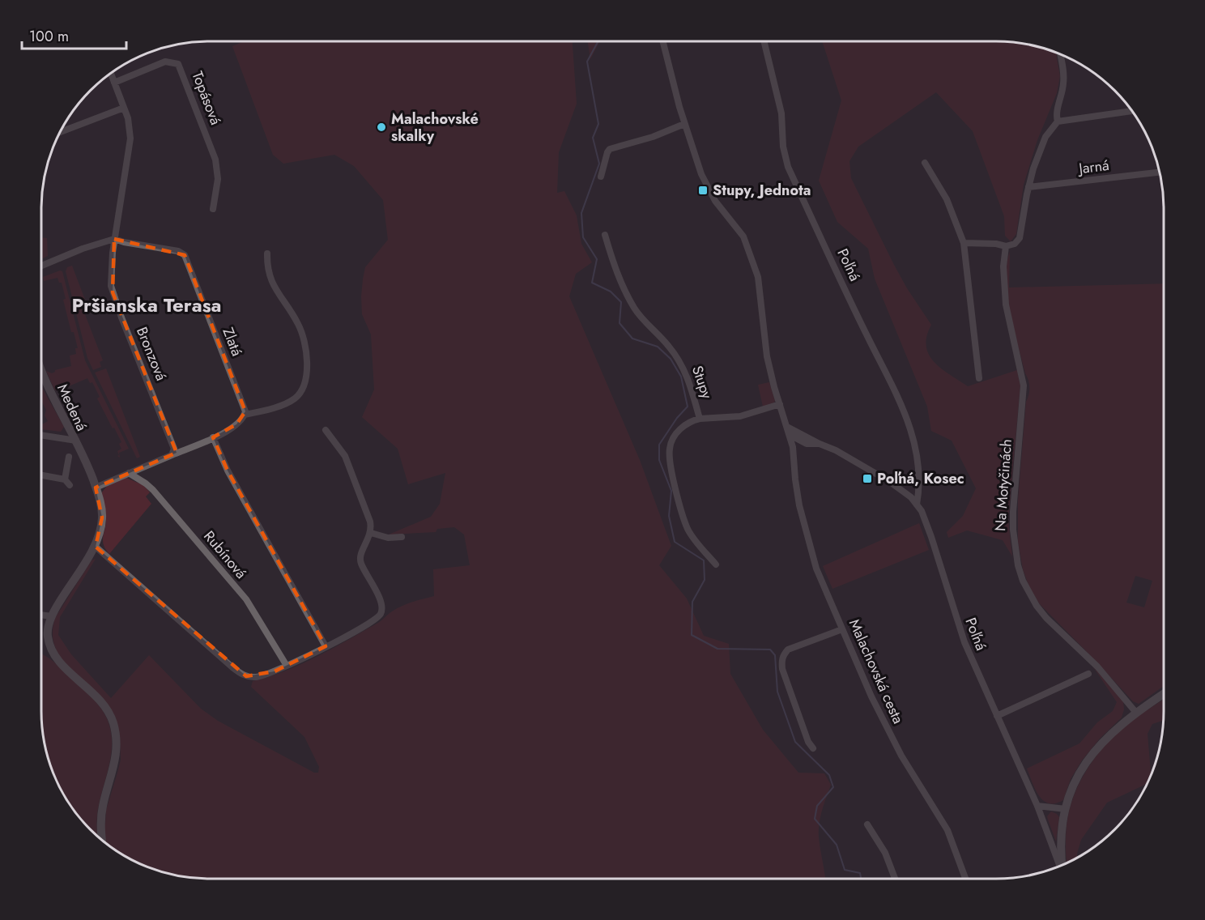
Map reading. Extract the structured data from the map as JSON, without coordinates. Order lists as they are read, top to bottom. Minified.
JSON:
{"streets":{"street":["Topásová","Jarná","Poľná","Zlatá","Bronzová","Stupy","Medená","Na Motyčinách","Rubínová","Malachovská cesta"]},"crossings":[["Topásová","Bronzová"],["Zlatá","Bronzová"]],"districts":["Pršianska Terasa"],"places":{"other":["Malachovské skalky"],"transit":["Stupy, Jednota","Poľná, Kosec"]},"scale_bar":"100 m"}
